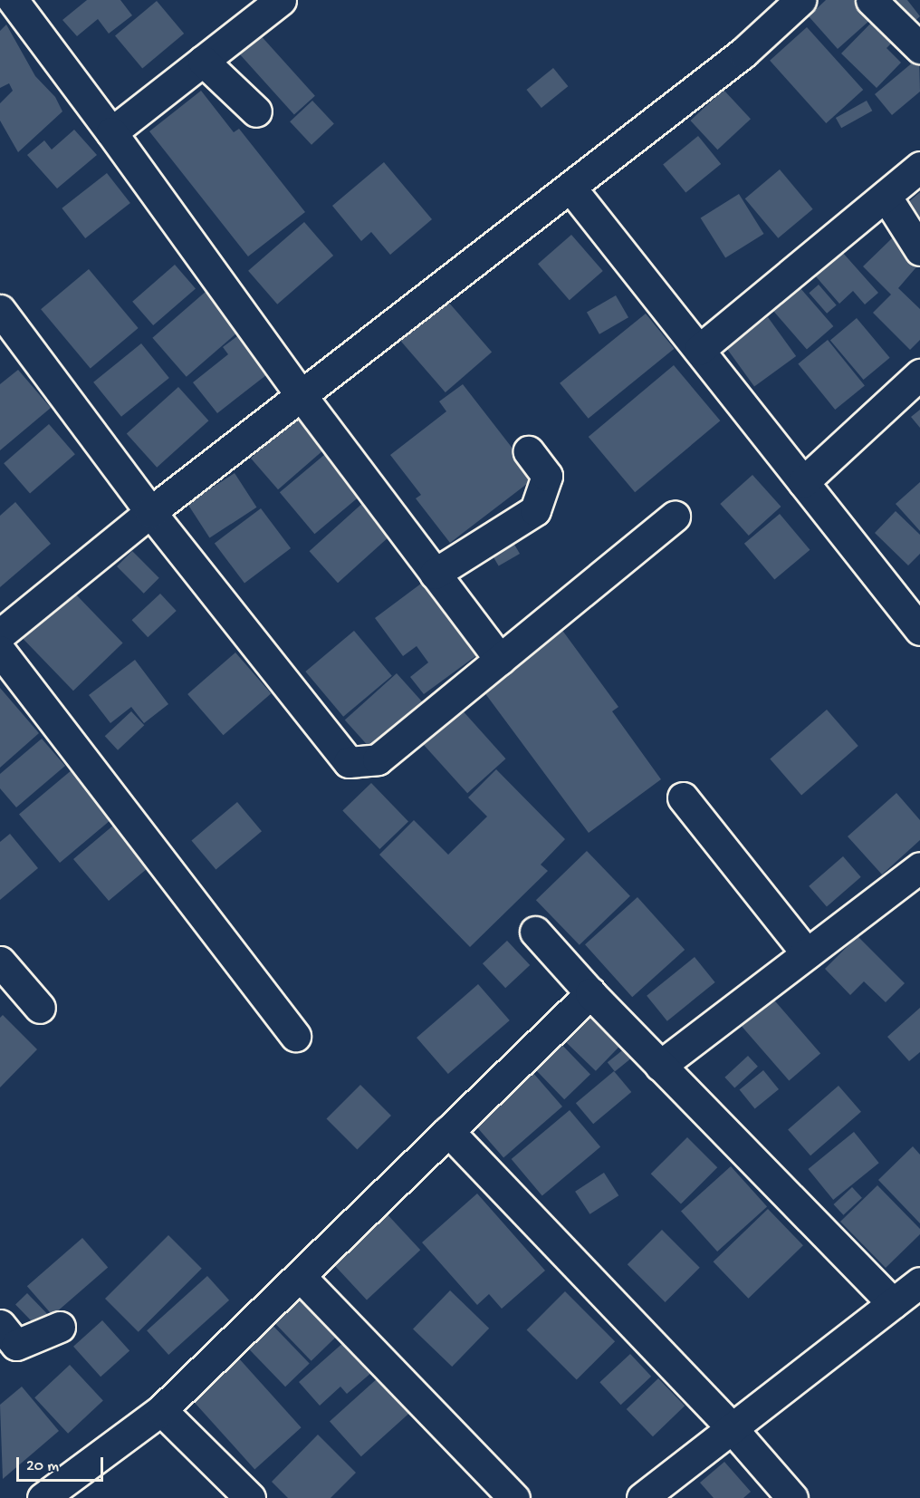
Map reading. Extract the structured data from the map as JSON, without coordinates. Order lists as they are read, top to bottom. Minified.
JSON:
{"scale_bar":"20 m"}
